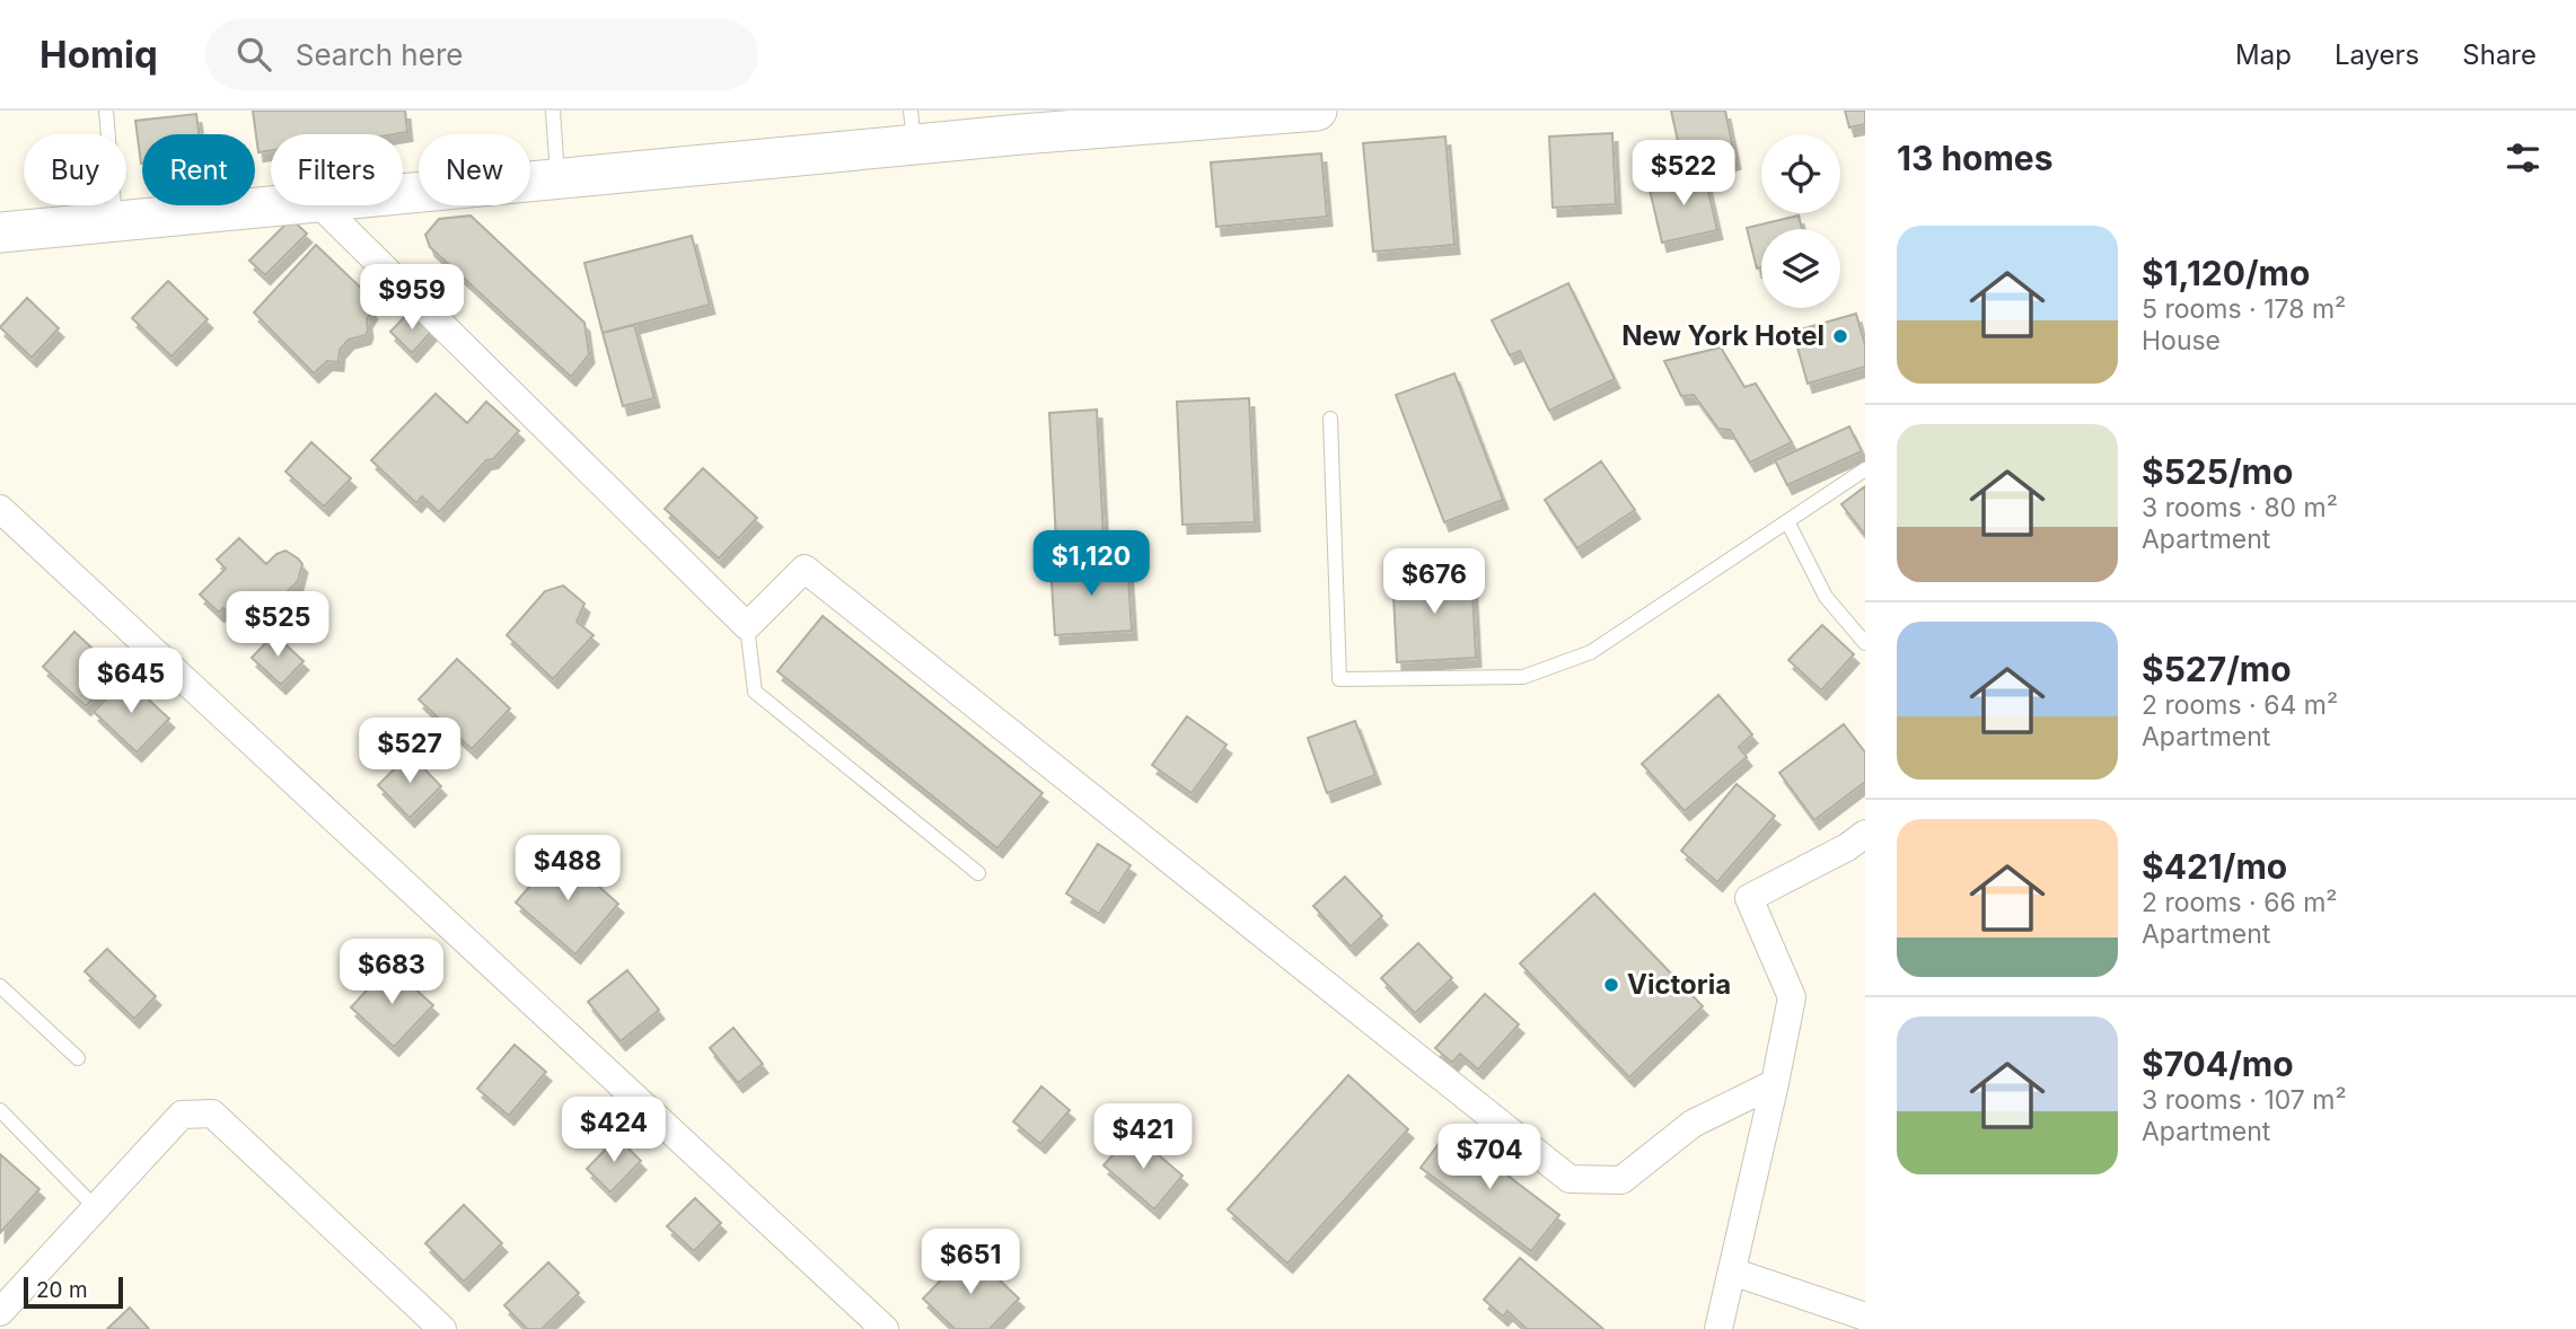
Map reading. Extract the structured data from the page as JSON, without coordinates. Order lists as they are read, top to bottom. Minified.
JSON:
{"places":["New York Hotel","Victoria"],"scale_bar":"20 m","page":{"header":"Homiq","search":"Search here","nav":["Map","Layers","Share"],"heading":"13 homes","chip":["Buy","Rent","Filters","New"],"price":["$522","$959","$1,120","$676","$525","$645","$527","$488","$683","$424","$421","$704","$651"],"list":[{"name":"$1,120/mo","note":"5 rooms · 178 m² · House"},{"name":"$525/mo","note":"3 rooms · 80 m² · Apartment"},{"name":"$527/mo","note":"2 rooms · 64 m² · Apartment"},{"name":"$421/mo","note":"2 rooms · 66 m² · Apartment"},{"name":"$704/mo","note":"3 rooms · 107 m² · Apartment"}],"scale":"20 m"}}
